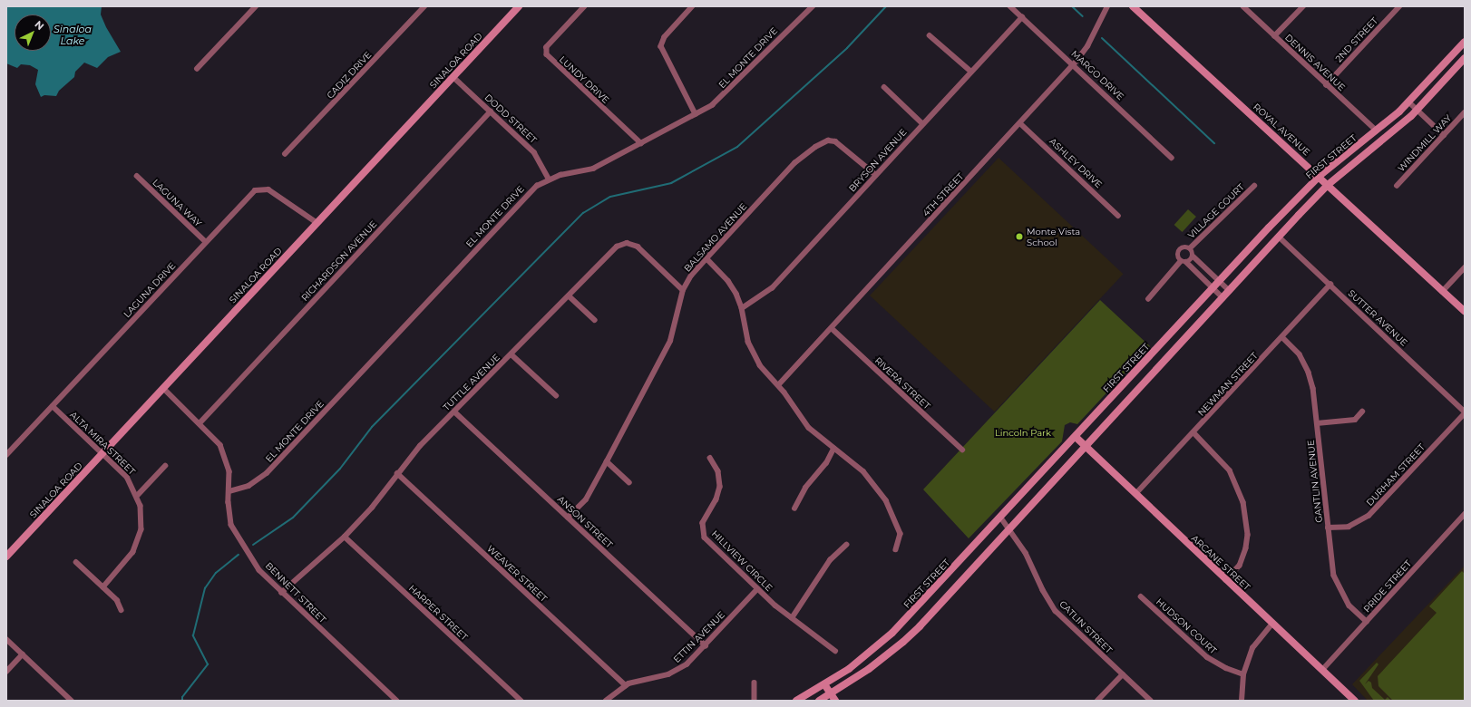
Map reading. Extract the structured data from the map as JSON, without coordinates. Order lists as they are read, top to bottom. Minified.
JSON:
{"streets":{"main road":["SINALOA ROAD","ROYAL AVENUE","FIRST STREET","ARCANE STREET"],"street":["2ND STREET","EL MONTE DRIVE","DENNIS AVENUE","CADIZ DRIVE","MARGO DRIVE","LUNDY DRIVE","DODD STREET","WINDMILL WAY","BRYSON AVENUE","ASHLEY DRIVE","4TH STREET","LAGUNA WAY","VILLAGE COURT","BALSAMO AVENUE","RICHARDSON AVENUE","LAGUNA DRIVE","SUTTER AVENUE","TUTTLE AVENUE","RIVERA STREET","NEWMAN STREET","ALTA MIRA STREET","DURHAM STREET","GANTLIN AVENUE","ANSON STREET","HILLVIEW CIRCLE","WEAVER STREET","PRIDE STREET","BENNETT STREET","HARPER STREET","HUDSON COURT","CATLIN STREET","ETTIN AVENUE"]},"crossings":[["2ND STREET","DENNIS AVENUE"],["EL MONTE DRIVE","LUNDY DRIVE"],["EL MONTE DRIVE","DODD STREET"],["EL MONTE DRIVE","BENNETT STREET"],["SINALOA ROAD","DODD STREET"],["SINALOA ROAD","LAGUNA DRIVE"],["SINALOA ROAD","ALTA MIRA STREET"],["SINALOA ROAD","BENNETT STREET"],["DENNIS AVENUE","FIRST STREET"],["MARGO DRIVE","BRYSON AVENUE"],["MARGO DRIVE","4TH STREET"],["DODD STREET","RICHARDSON AVENUE"],["ROYAL AVENUE","FIRST STREET"],["FIRST STREET","VILLAGE COURT"],["FIRST STREET","ARCANE STREET"],["FIRST STREET","CATLIN STREET"],["BRYSON AVENUE","BALSAMO AVENUE"],["ASHLEY DRIVE","4TH STREET"],["4TH STREET","RIVERA STREET"],["LAGUNA WAY","LAGUNA DRIVE"],["BALSAMO AVENUE","TUTTLE AVENUE"],["BALSAMO AVENUE","ANSON STREET"],["RICHARDSON AVENUE","BENNETT STREET"],["LAGUNA DRIVE","ALTA MIRA STREET"],["SUTTER AVENUE","NEWMAN STREET"],["SUTTER AVENUE","DURHAM STREET"],["TUTTLE AVENUE","ANSON STREET"],["TUTTLE AVENUE","WEAVER STREET"],["TUTTLE AVENUE","BENNETT STREET"],["TUTTLE AVENUE","HARPER STREET"],["NEWMAN STREET","GANTLIN AVENUE"],["NEWMAN STREET","ARCANE STREET"],["DURHAM STREET","GANTLIN AVENUE"],["GANTLIN AVENUE","PRIDE STREET"],["ANSON STREET","ETTIN AVENUE"],["HILLVIEW CIRCLE","ETTIN AVENUE"],["ARCANE STREET","PRIDE STREET"],["WEAVER STREET","ETTIN AVENUE"]],"water":["Sinaloa Lake"],"parks":["Lincoln Park"],"places":["Monte Vista School"],"north":"top right"}
